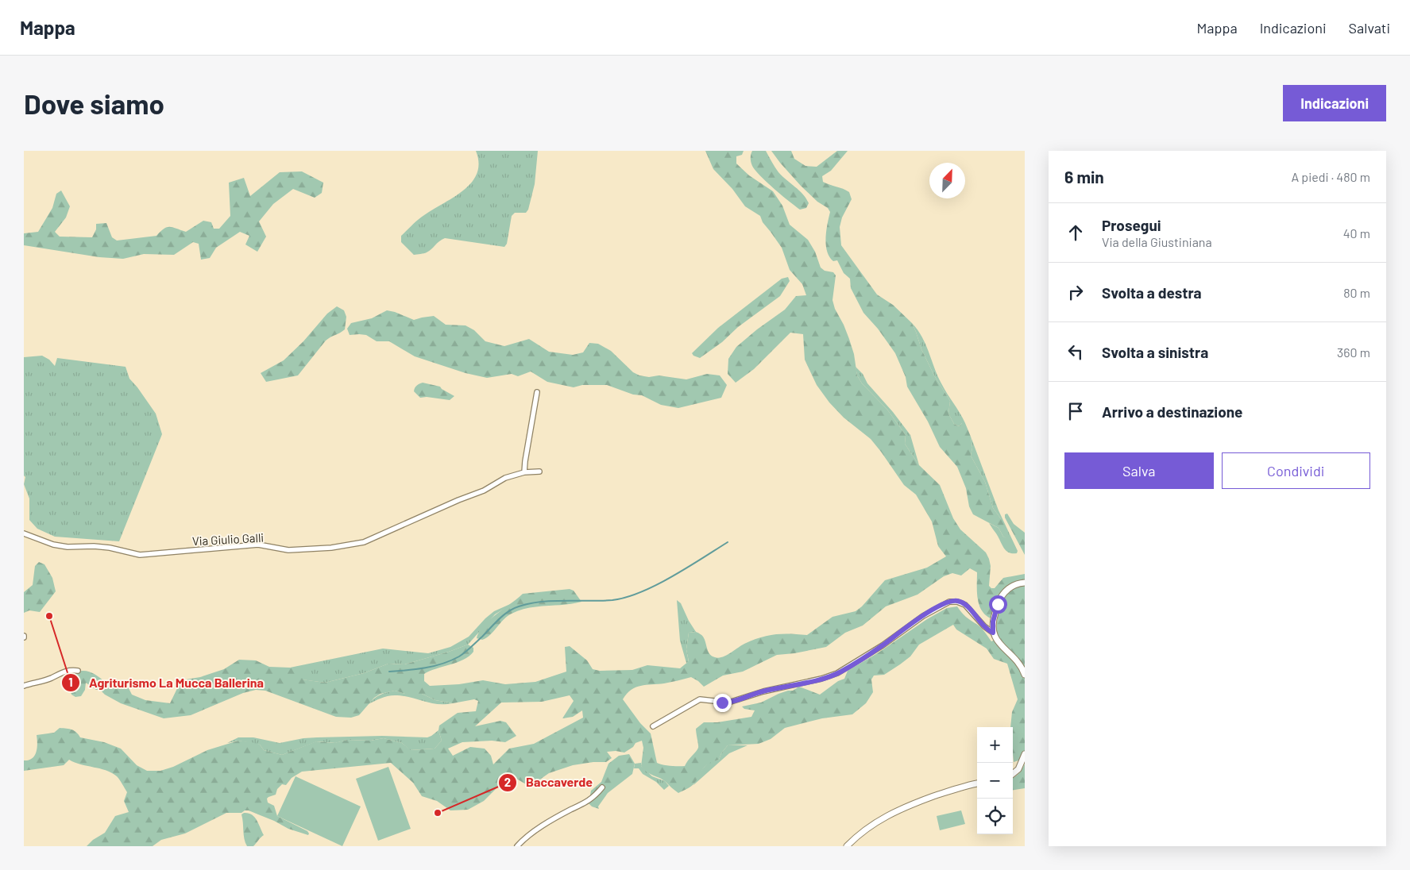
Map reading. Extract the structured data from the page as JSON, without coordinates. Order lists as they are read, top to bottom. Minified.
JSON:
{"streets":{"street":["Via Giulio Galli"]},"places":["Agriturismo La Mucca Ballerina","Baccaverde"],"north":"top right","page":{"header":"Mappa","nav":["Mappa","Indicazioni","Salvati"],"buttons":["Indicazioni",["Salva","Condividi"]],"title":"Dove siamo","heading":["6 min","A piedi · 480 m"],"list":[["Prosegui","Via della Giustiniana","40 m"],["Svolta a destra","80 m"],["Svolta a sinistra","360 m"],"Arrivo a destinazione"],"map_buttons":["+","−"]}}
